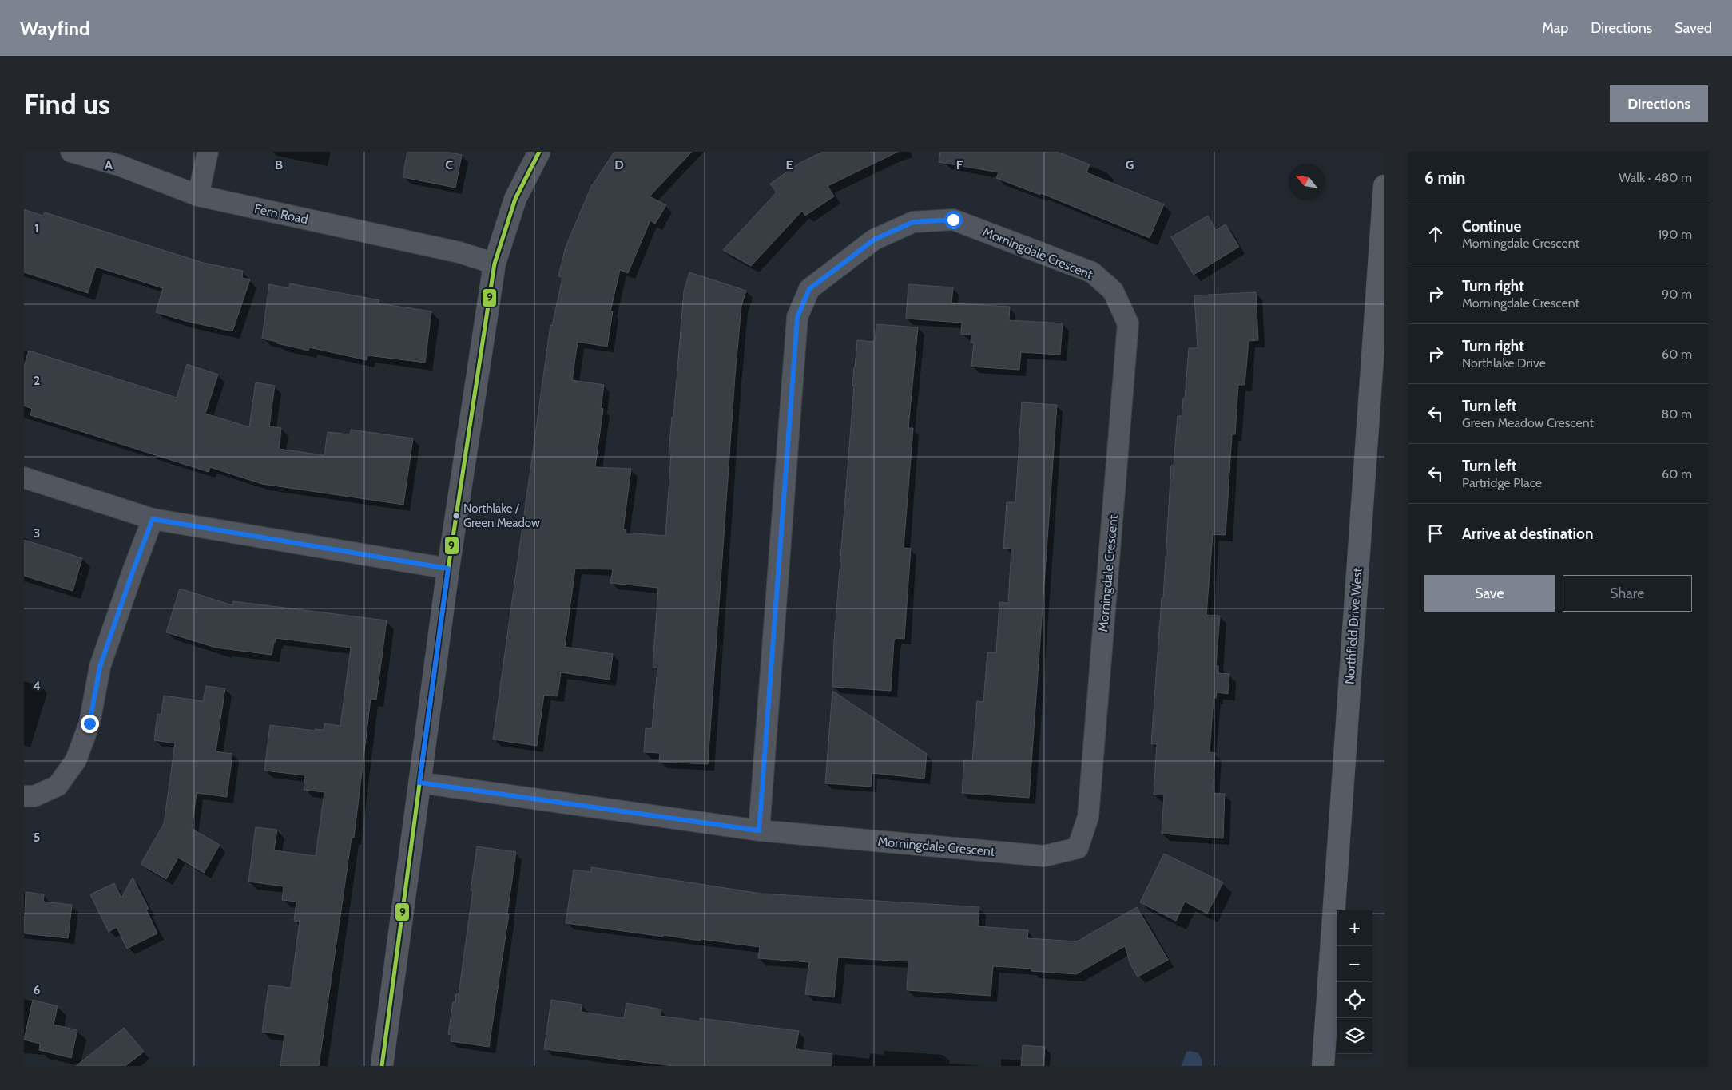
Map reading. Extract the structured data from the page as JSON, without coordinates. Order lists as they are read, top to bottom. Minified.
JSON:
{"streets":{"main road":["Northfield Drive West"],"street":["Fern Road","Morningdale Crescent"]},"places":["Northlake / Green Meadow"],"lines":["transit line 9"],"north":"top left","page":{"header":"Wayfind","nav":["Map","Directions","Saved"],"buttons":["Directions",["Save","Share"]],"title":"Find us","heading":["6 min","Walk · 480 m"],"list":[["Continue","Morningdale Crescent","190 m"],["Turn right","Morningdale Crescent","90 m"],["Turn right","Northlake Drive","60 m"],["Turn left","Green Meadow Crescent","80 m"],["Turn left","Partridge Place","60 m"],"Arrive at destination"],"map_buttons":["+","−"]},"grid":{"columns":["A","B","C","D","E","F","G"],"rows":["1","2","3","4","5","6"]}}
